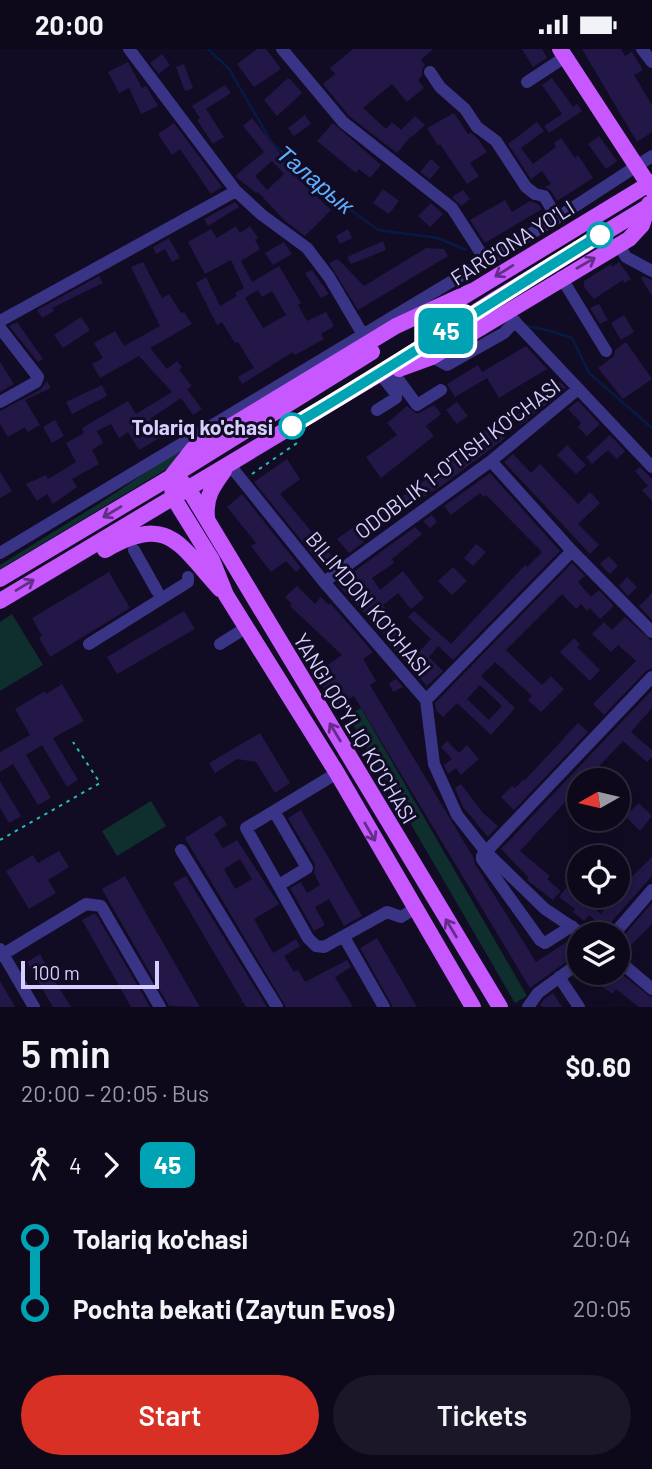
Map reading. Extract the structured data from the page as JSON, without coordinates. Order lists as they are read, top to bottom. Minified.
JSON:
{"streets":{"main road":["FARG'ONA YO'LI","YANGI QO'YLIQ KO'CHASI"],"street":["ODOBLIK 1-O'TISH KO'CHASI","BILIMDON KO'CHASI"]},"crossings":[["FARG'ONA YO'LI","BILIMDON KO'CHASI"],["FARG'ONA YO'LI","YANGI QO'YLIQ KO'CHASI"],["ODOBLIK 1-O'TISH KO'CHASI","BILIMDON KO'CHASI"]],"water":["Таларык"],"places":["Tolariq ko'chasi"],"lines":["bus line 45"],"scale_bar":"100 m","north":"left","page":{"status":"20:00","on_map":"45","scale":"100 m","heading":["5 min","20:00 – 20:05 · Bus","$0.60"],"legs":["4","45"],"list":[{"name":"Tolariq ko'chasi","value":"20:04"},{"name":"Pochta bekati (Zaytun Evos)","value":"20:05"}],"buttons":["Start","Tickets"]}}
